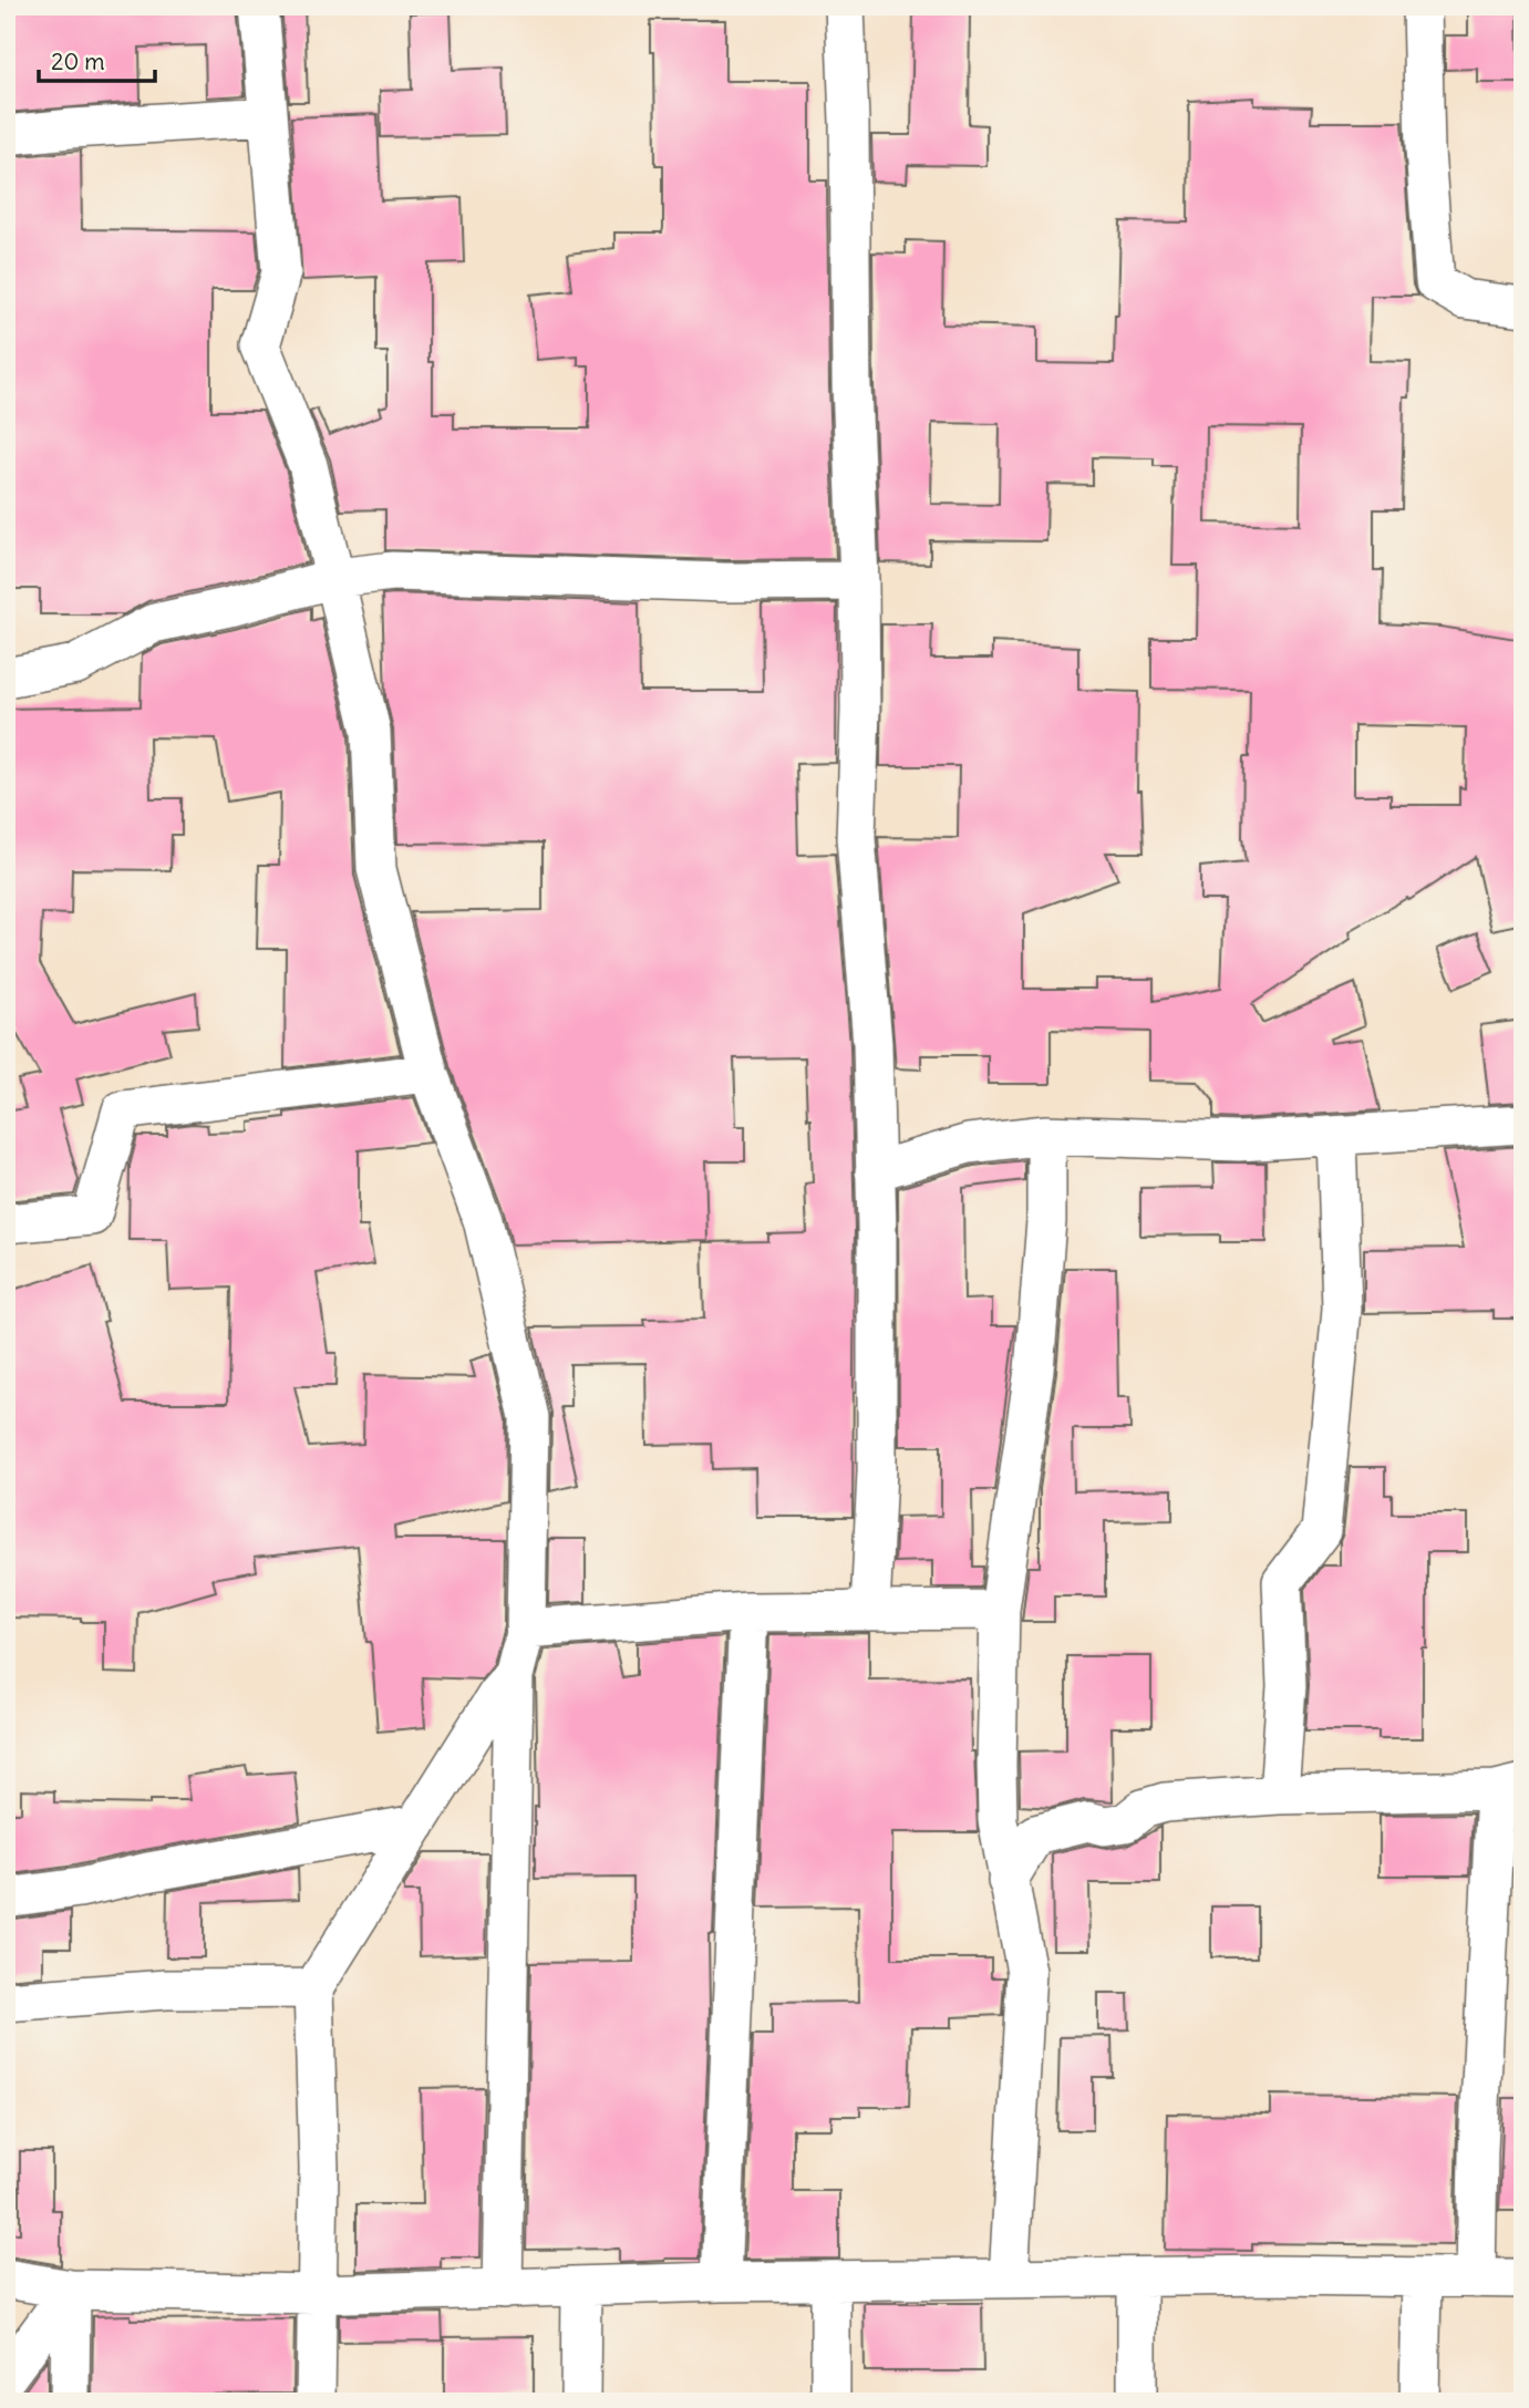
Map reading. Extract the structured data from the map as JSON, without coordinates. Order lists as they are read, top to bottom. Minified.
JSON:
{"scale_bar":"20 m"}
